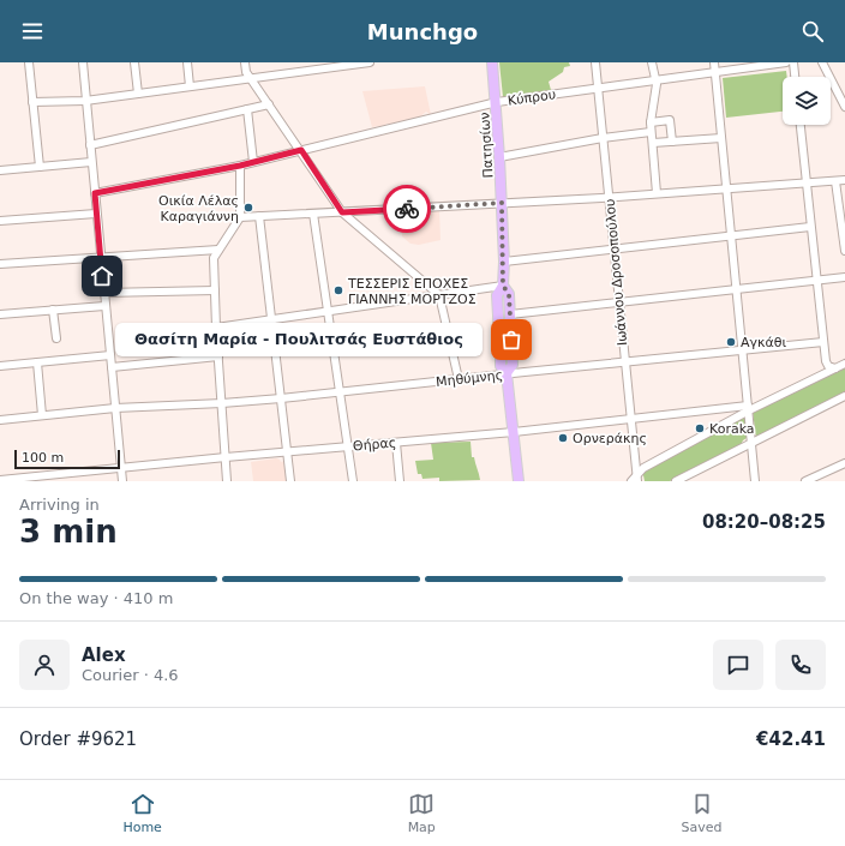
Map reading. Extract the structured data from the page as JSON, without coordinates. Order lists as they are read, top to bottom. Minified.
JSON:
{"streets":{"main road":["Πατησίων"],"street":["Κύπρου","Ιωάννου Δροσοπούλου","Μηθύμνης","Θήρας"]},"crossings":[["Κύπρου","Πατησίων"],["Κύπρου","Ιωάννου Δροσοπούλου"],["Πατησίων","Μηθύμνης"],["Πατησίων","Θήρας"],["Ιωάννου Δροσοπούλου","Μηθύμνης"],["Ιωάννου Δροσοπούλου","Θήρας"]],"places":["Οικία Λέλας Καραγιάννη","ΤΕΣΣΕΡΙΣ ΕΠΟΧΕΣ ΓΙΑΝΝΗΣ ΜΟΡΤΖΟΣ","Θασίτη Μαρία - Πουλιτσάς Ευστάθιος","Αγκάθι","Koraka","Ορνεράκης"],"scale_bar":"100 m","page":{"header":"Munchgo","bubble":"Θασίτη Μαρία - Πουλιτσάς Ευστάθιος","scale":"100 m","heading":["3 min","Arriving in","08:20–08:25"],"panel":["Alex","Courier · 4.6","Order #9621","€42.41"],"bar":"On the way · 410 m","tabs":["Home","Map","Saved"]}}
